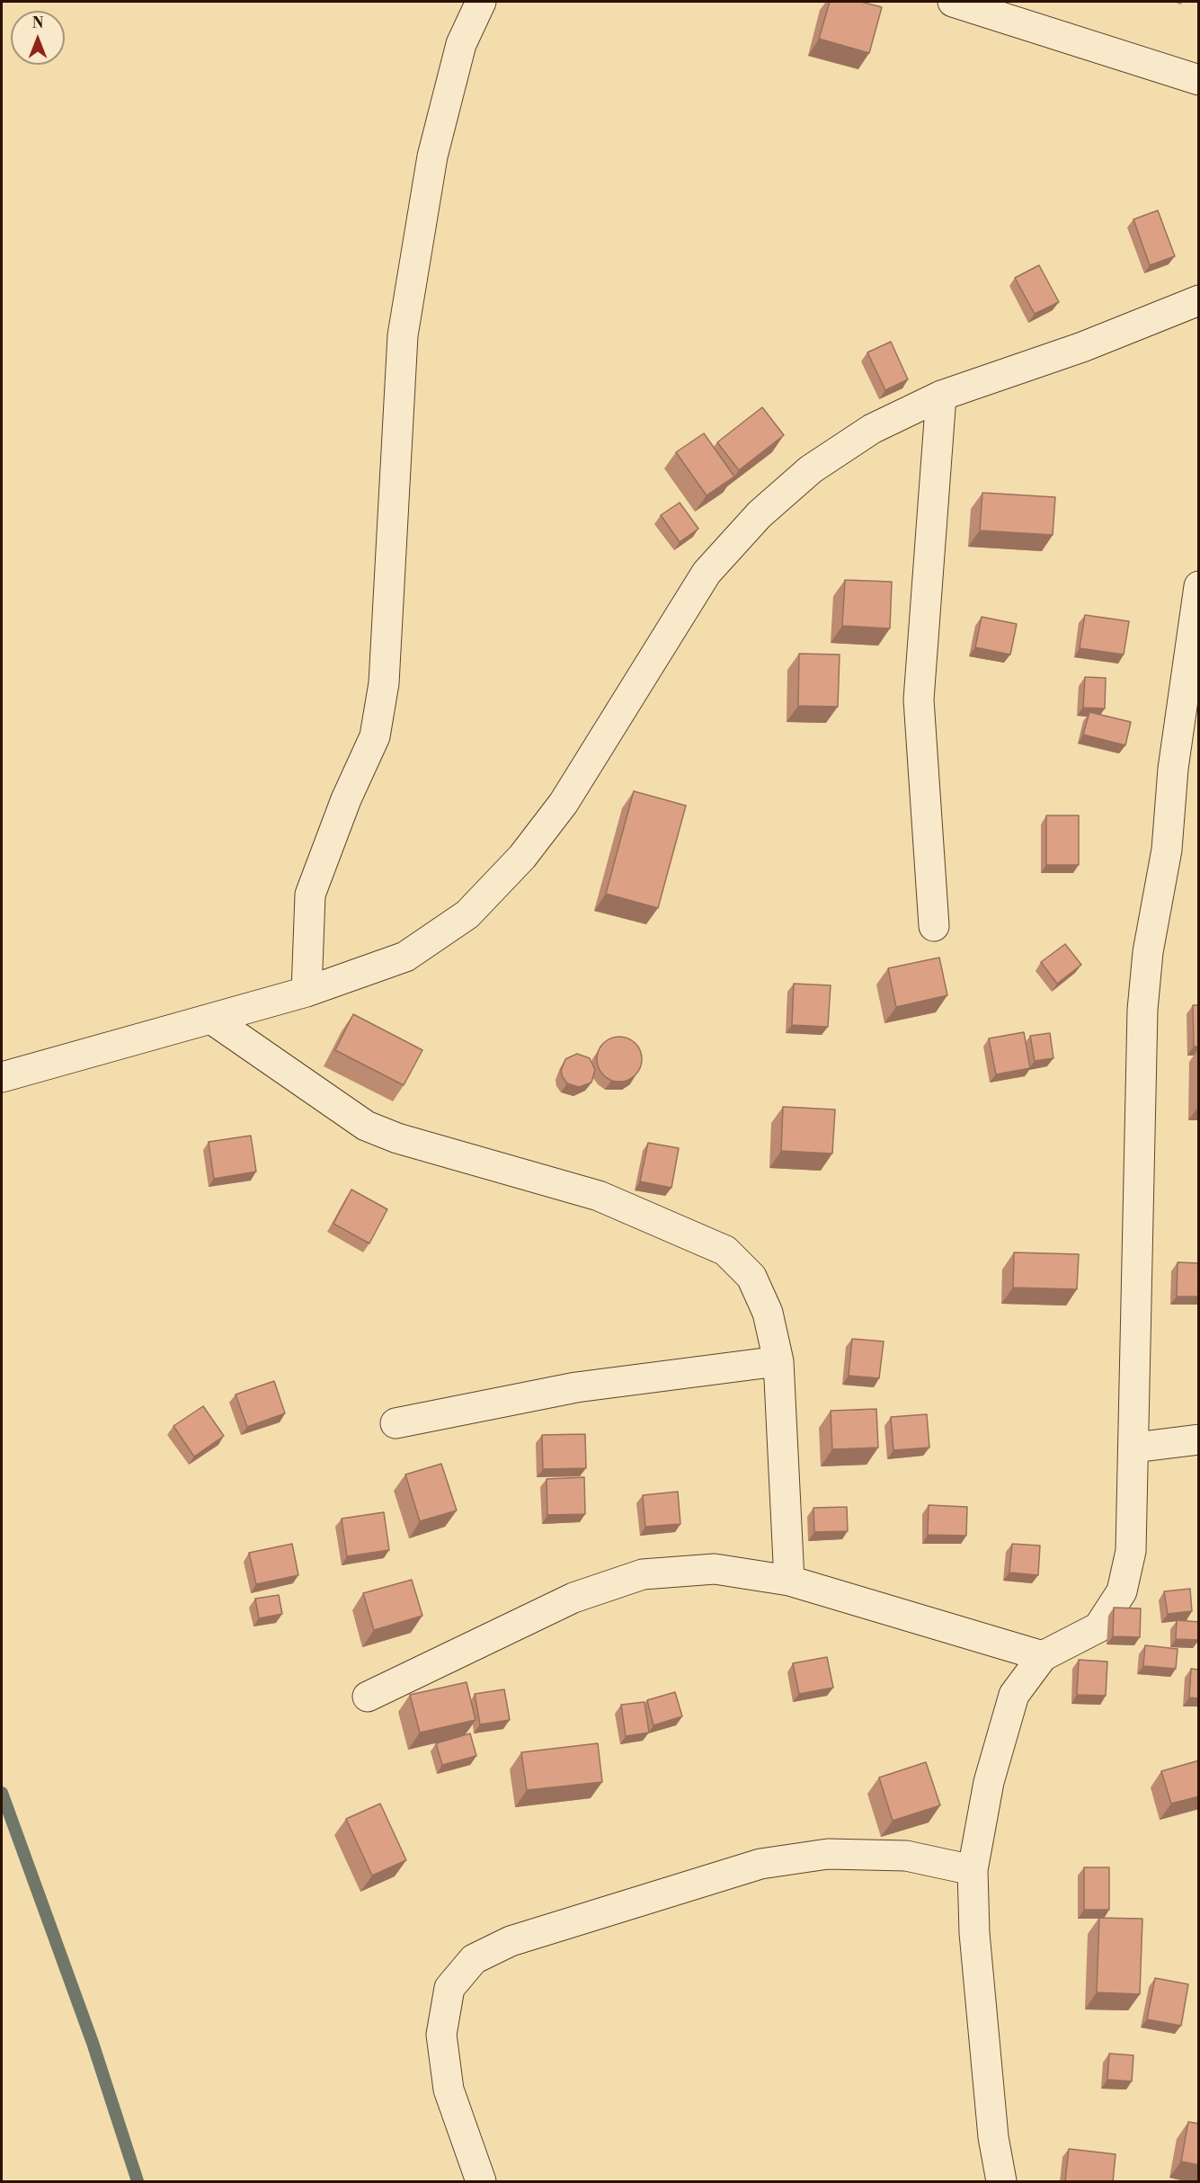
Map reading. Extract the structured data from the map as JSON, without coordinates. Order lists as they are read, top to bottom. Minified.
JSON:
{"north":"top"}
